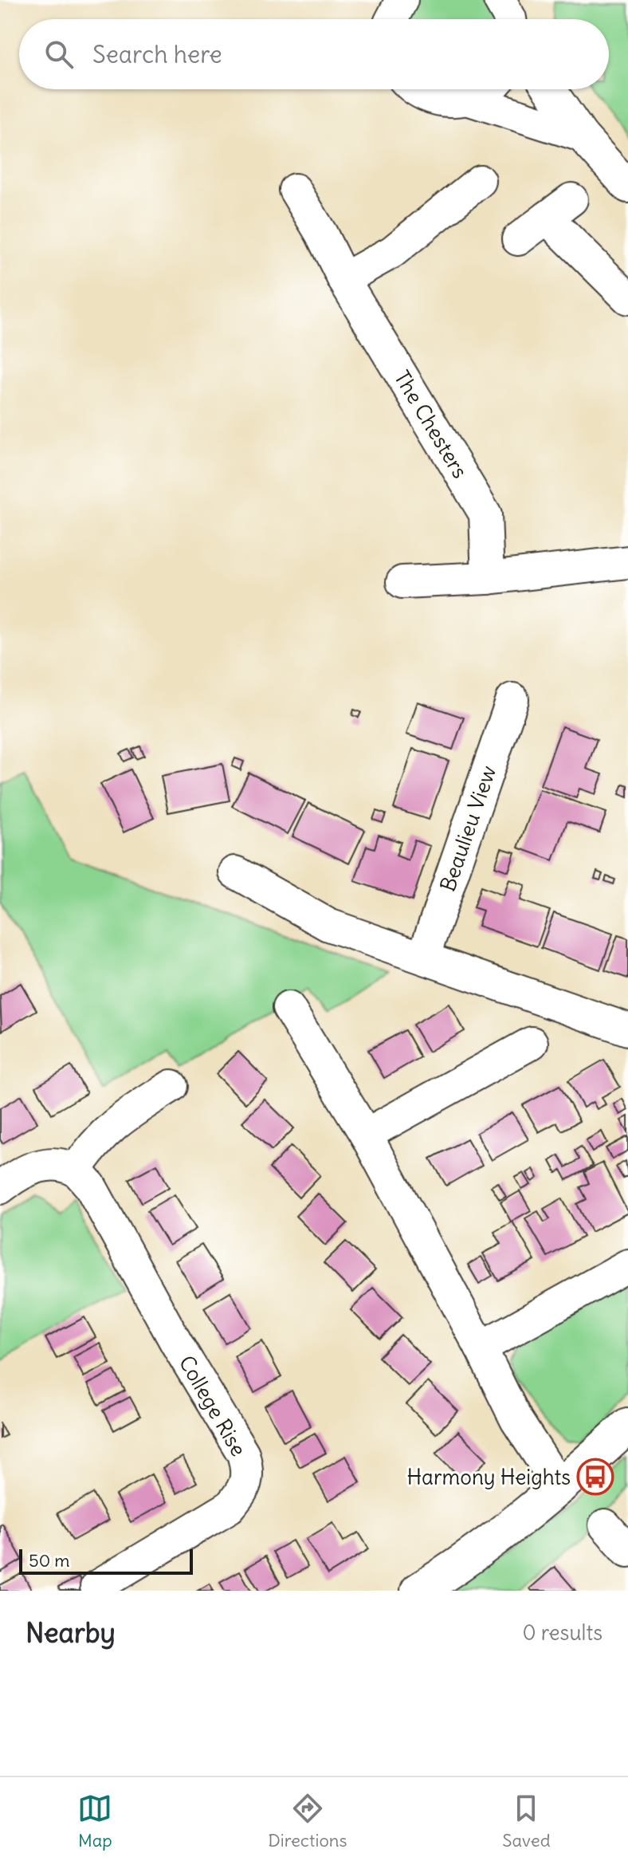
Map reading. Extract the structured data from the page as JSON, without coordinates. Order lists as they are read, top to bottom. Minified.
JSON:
{"streets":{"street":["The Chesters","Beaulieu View","College Rise"]},"places":{"bus stop":["Harmony Heights"]},"scale_bar":"50 m","page":{"search":"Search here","scale":"50 m","heading":["Nearby","0 results"],"nav":["Map","Directions","Saved"]}}
